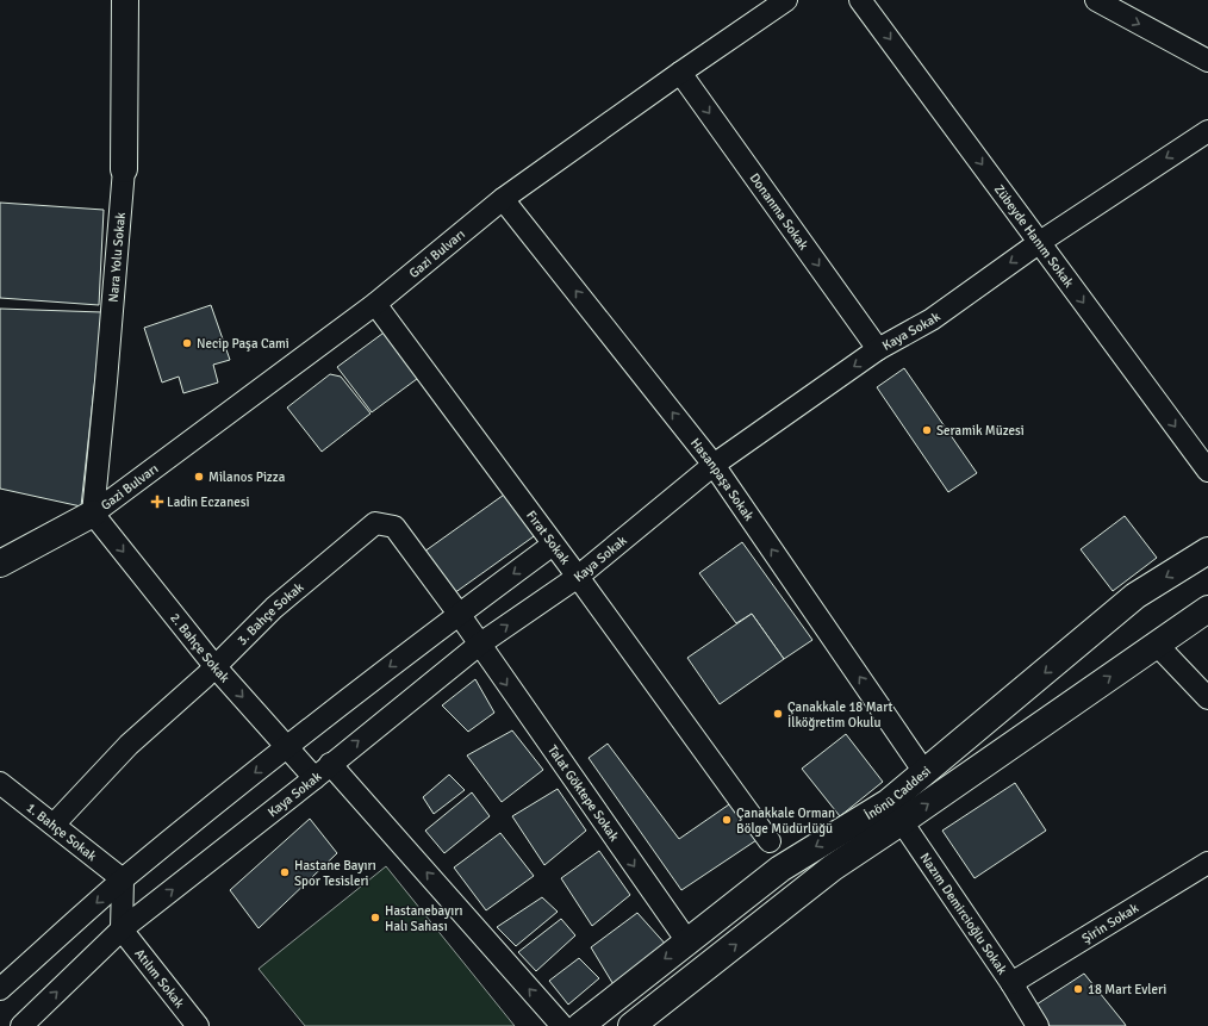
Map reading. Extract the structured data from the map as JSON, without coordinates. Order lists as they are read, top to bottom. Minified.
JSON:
{"streets":{"main road":["Nara Yolu Sokak","İnönü Caddesi"],"street":["Donanma Sokak","Zübeyde Hanım Sokak","Gazi Bulvarı","Kaya Sokak","Hasanpaşa Sokak","Fırat Sokak","3. Bahçe Sokak","2. Bahçe Sokak","Talat Göktepe Sokak","1. Bahçe Sokak","Nazım Demircioğlu Sokak","Şirin Sokak","Atılım Sokak"]},"crossings":[["Donanma Sokak","Gazi Bulvarı"],["Donanma Sokak","Kaya Sokak"],["Zübeyde Hanım Sokak","Kaya Sokak"],["Gazi Bulvarı","Nara Yolu Sokak"],["Gazi Bulvarı","Hasanpaşa Sokak"],["Gazi Bulvarı","Fırat Sokak"],["Gazi Bulvarı","2. Bahçe Sokak"],["Nara Yolu Sokak","2. Bahçe Sokak"],["Kaya Sokak","Hasanpaşa Sokak"],["Kaya Sokak","Fırat Sokak"],["Kaya Sokak","3. Bahçe Sokak"],["Kaya Sokak","2. Bahçe Sokak"],["Kaya Sokak","Talat Göktepe Sokak"],["Kaya Sokak","Atılım Sokak"],["Hasanpaşa Sokak","İnönü Caddesi"],["3. Bahçe Sokak","2. Bahçe Sokak"],["3. Bahçe Sokak","Talat Göktepe Sokak"],["3. Bahçe Sokak","1. Bahçe Sokak"],["Talat Göktepe Sokak","İnönü Caddesi"],["İnönü Caddesi","Nazım Demircioğlu Sokak"],["Nazım Demircioğlu Sokak","Şirin Sokak"]],"one_way":["Donanma Sokak","Zübeyde Hanım Sokak","Hasanpaşa Sokak","2. Bahçe Sokak"],"places":{"other":["Necip Paşa Cami","Seramik Müzesi","Milanos Pizza","Çanakkale 18 Mart İlköğretim Okulu","Çanakkale Orman Bölge Müdürlüğü","Hastane Bayırı Spor Tesisleri","Hastanebayırı Halı Sahası","18 Mart Evleri"],"health":["Ladin Eczanesi"]}}
